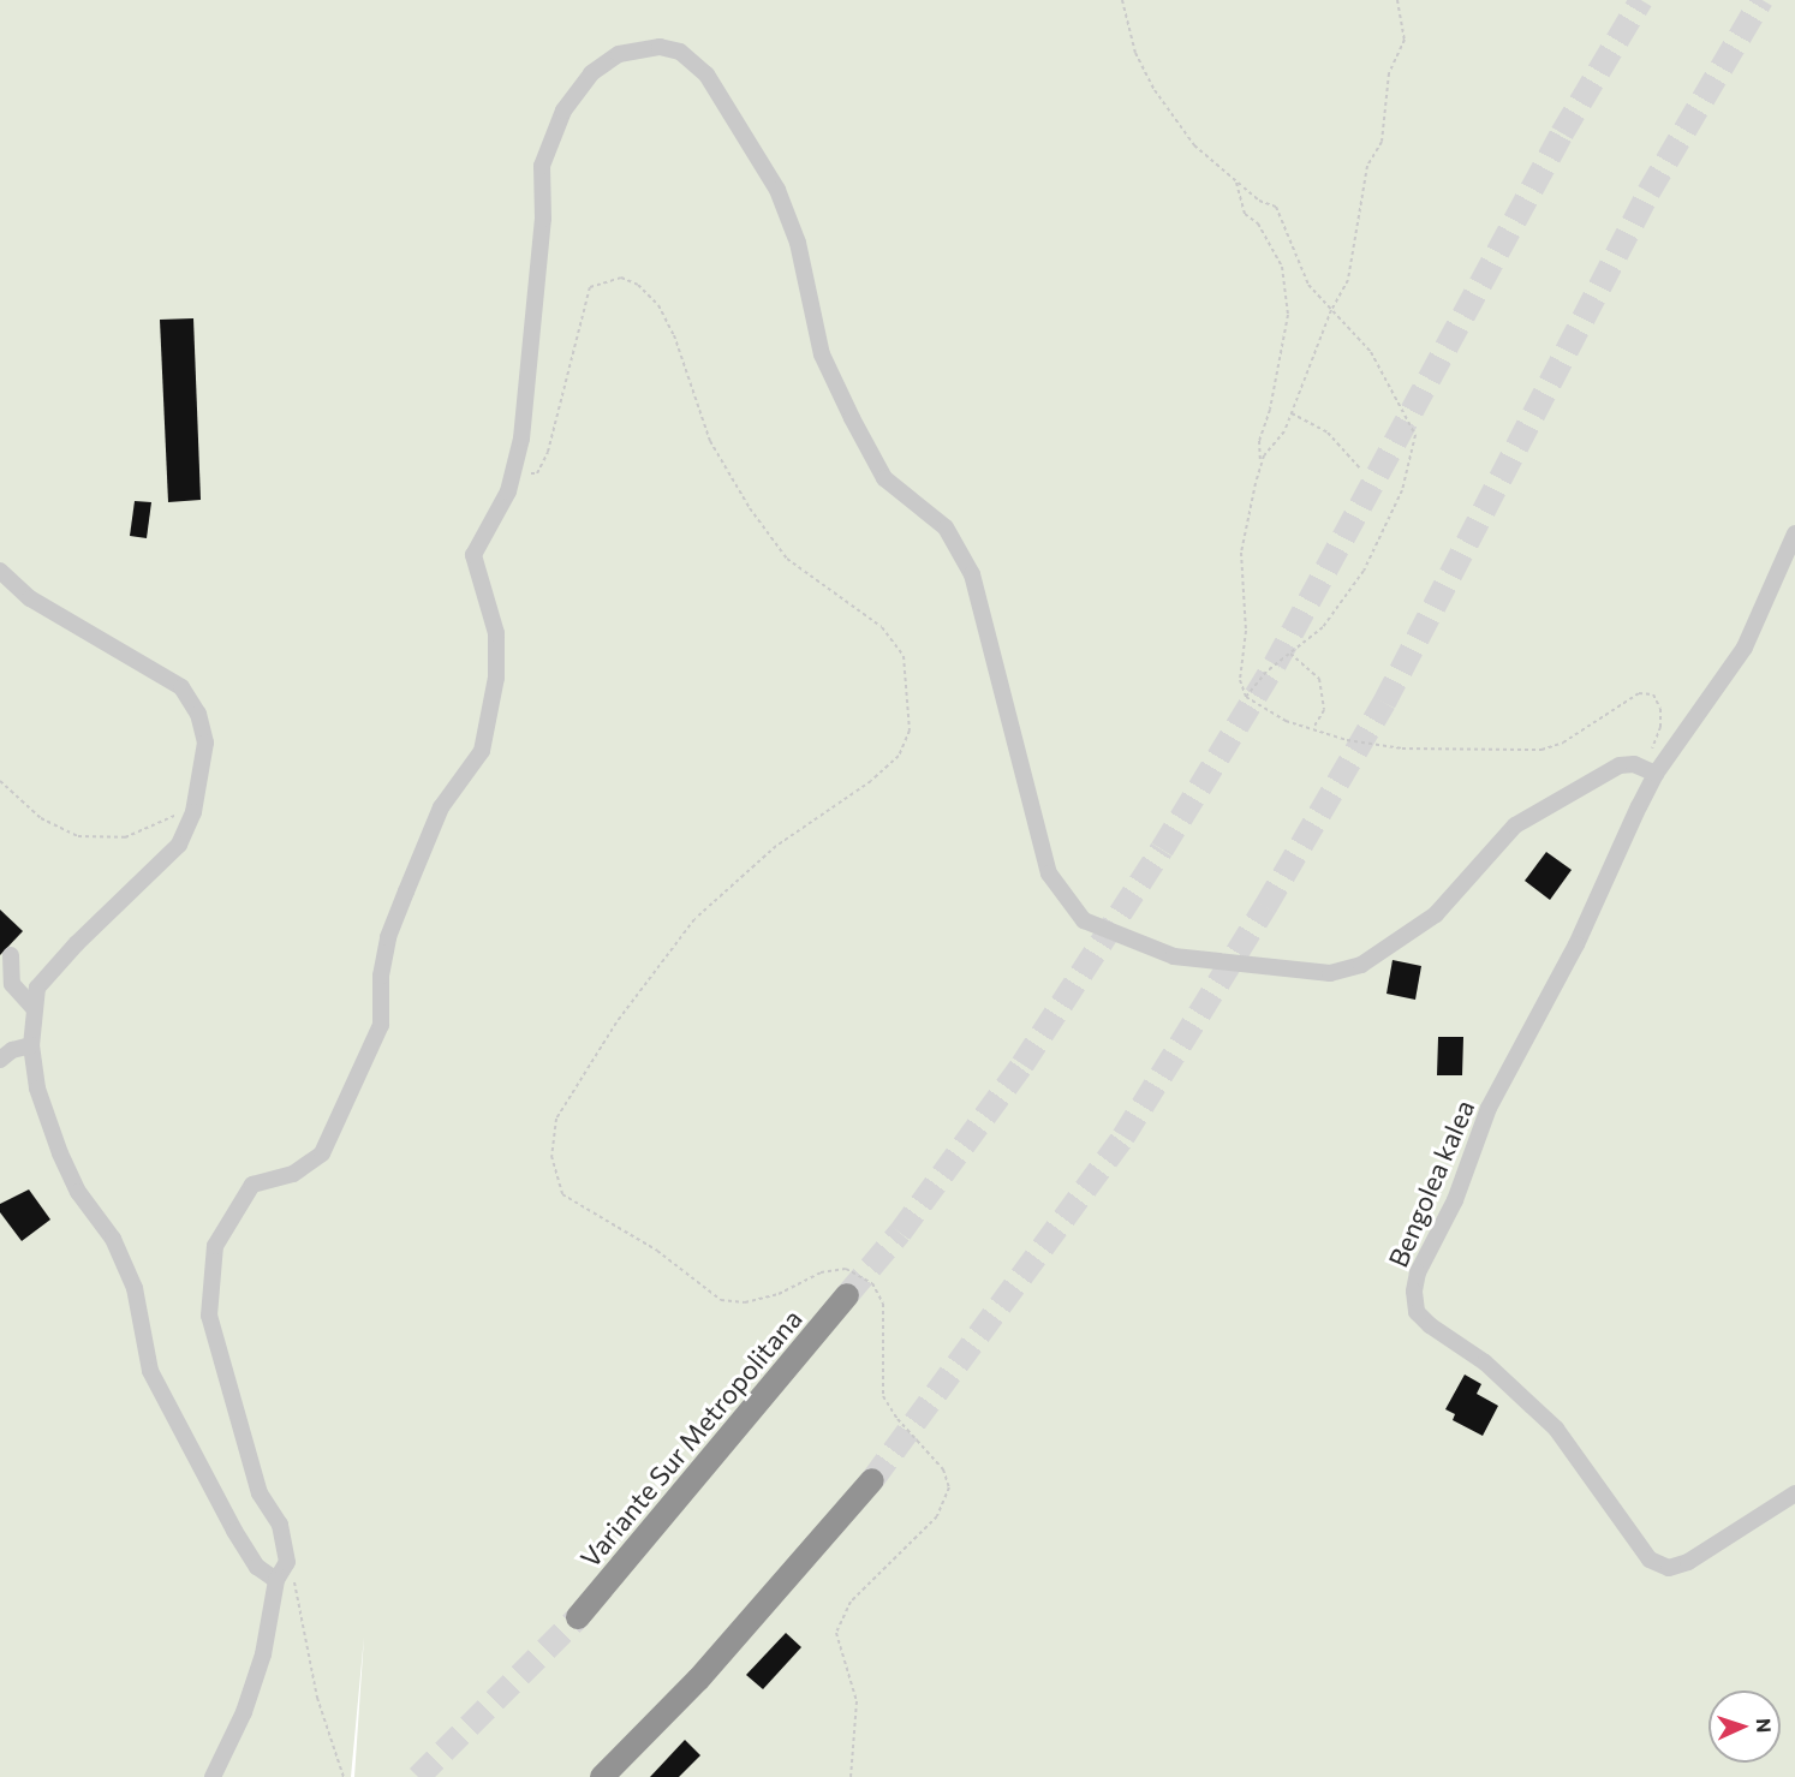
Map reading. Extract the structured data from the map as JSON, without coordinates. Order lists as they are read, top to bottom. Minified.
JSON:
{"streets":{"highway":["Variante Sur Metropolitana"],"street":["Bengolea kalea"]},"north":"right"}
